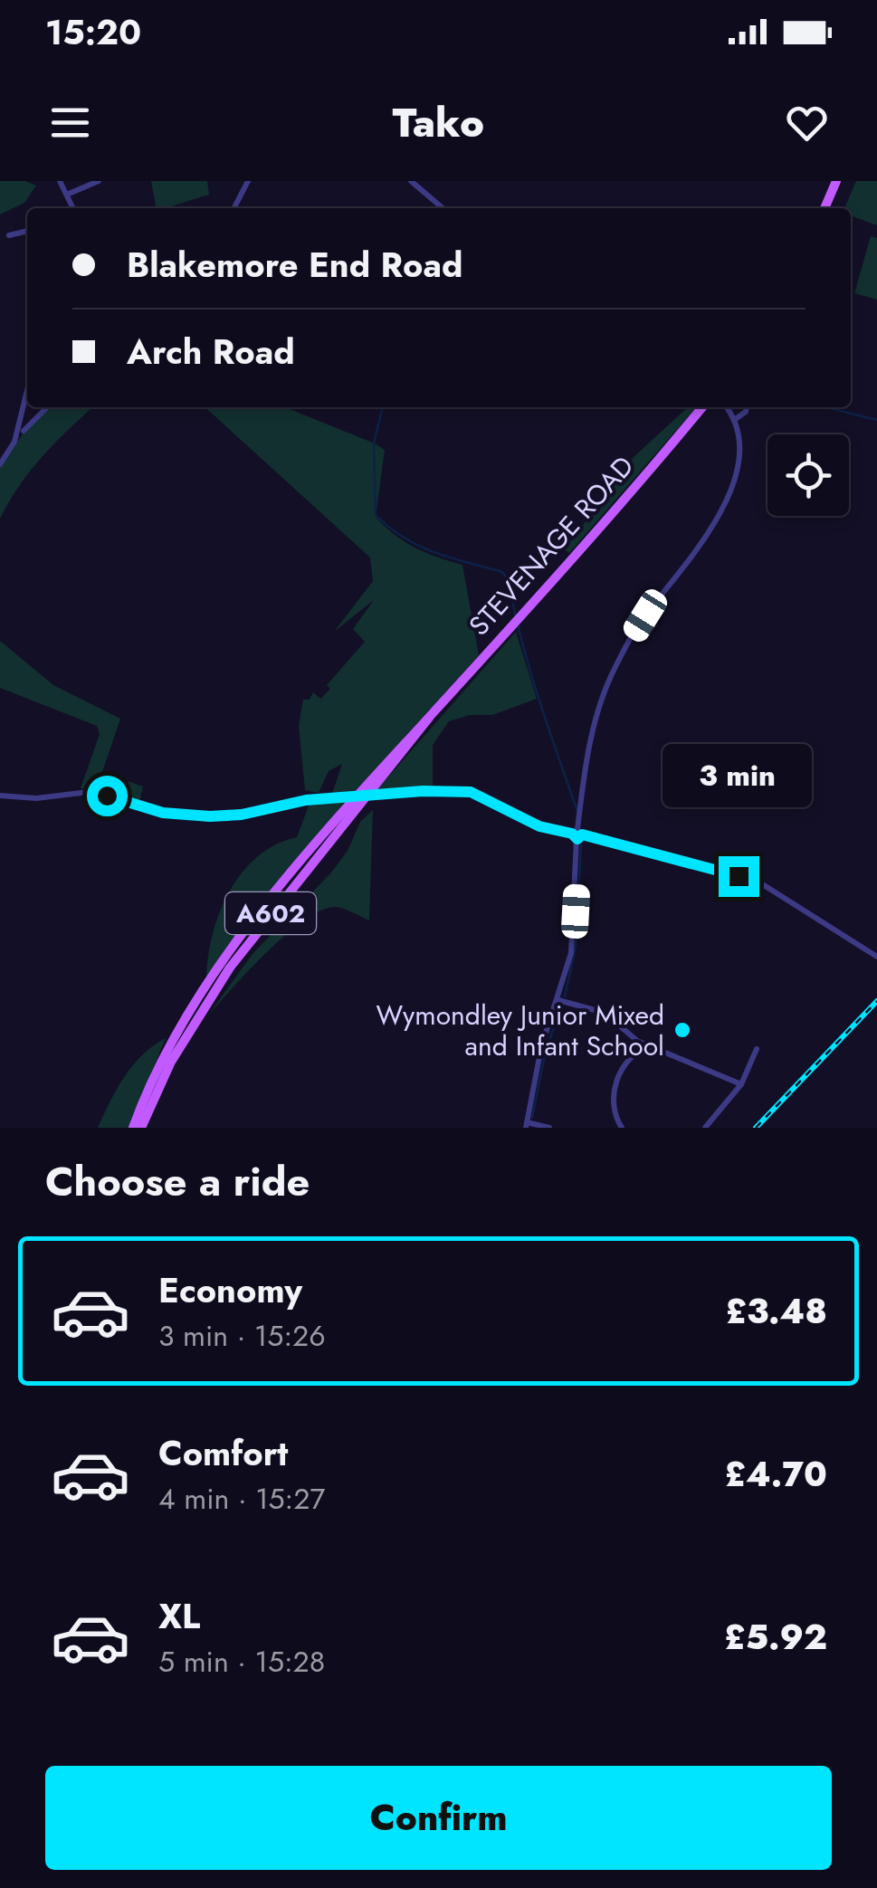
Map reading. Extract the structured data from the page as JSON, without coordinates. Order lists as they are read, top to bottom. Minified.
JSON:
{"streets":{"main road":["STEVENAGE ROAD","A602"]},"crossings":[["STEVENAGE ROAD","A602"]],"places":["Wymondley Junior Mixed and Infant School"],"page":{"status":"15:20","header":"Tako","banner":["Blakemore End Road","Arch Road"],"bubble":"3 min","heading":"Choose a ride","list":[{"name":"Economy","note":"3 min · 15:26","value":"£3.48"},{"name":"Comfort","note":"4 min · 15:27","value":"£4.70"},{"name":"XL","note":"5 min · 15:28","value":"£5.92"}],"buttons":"Confirm"}}
